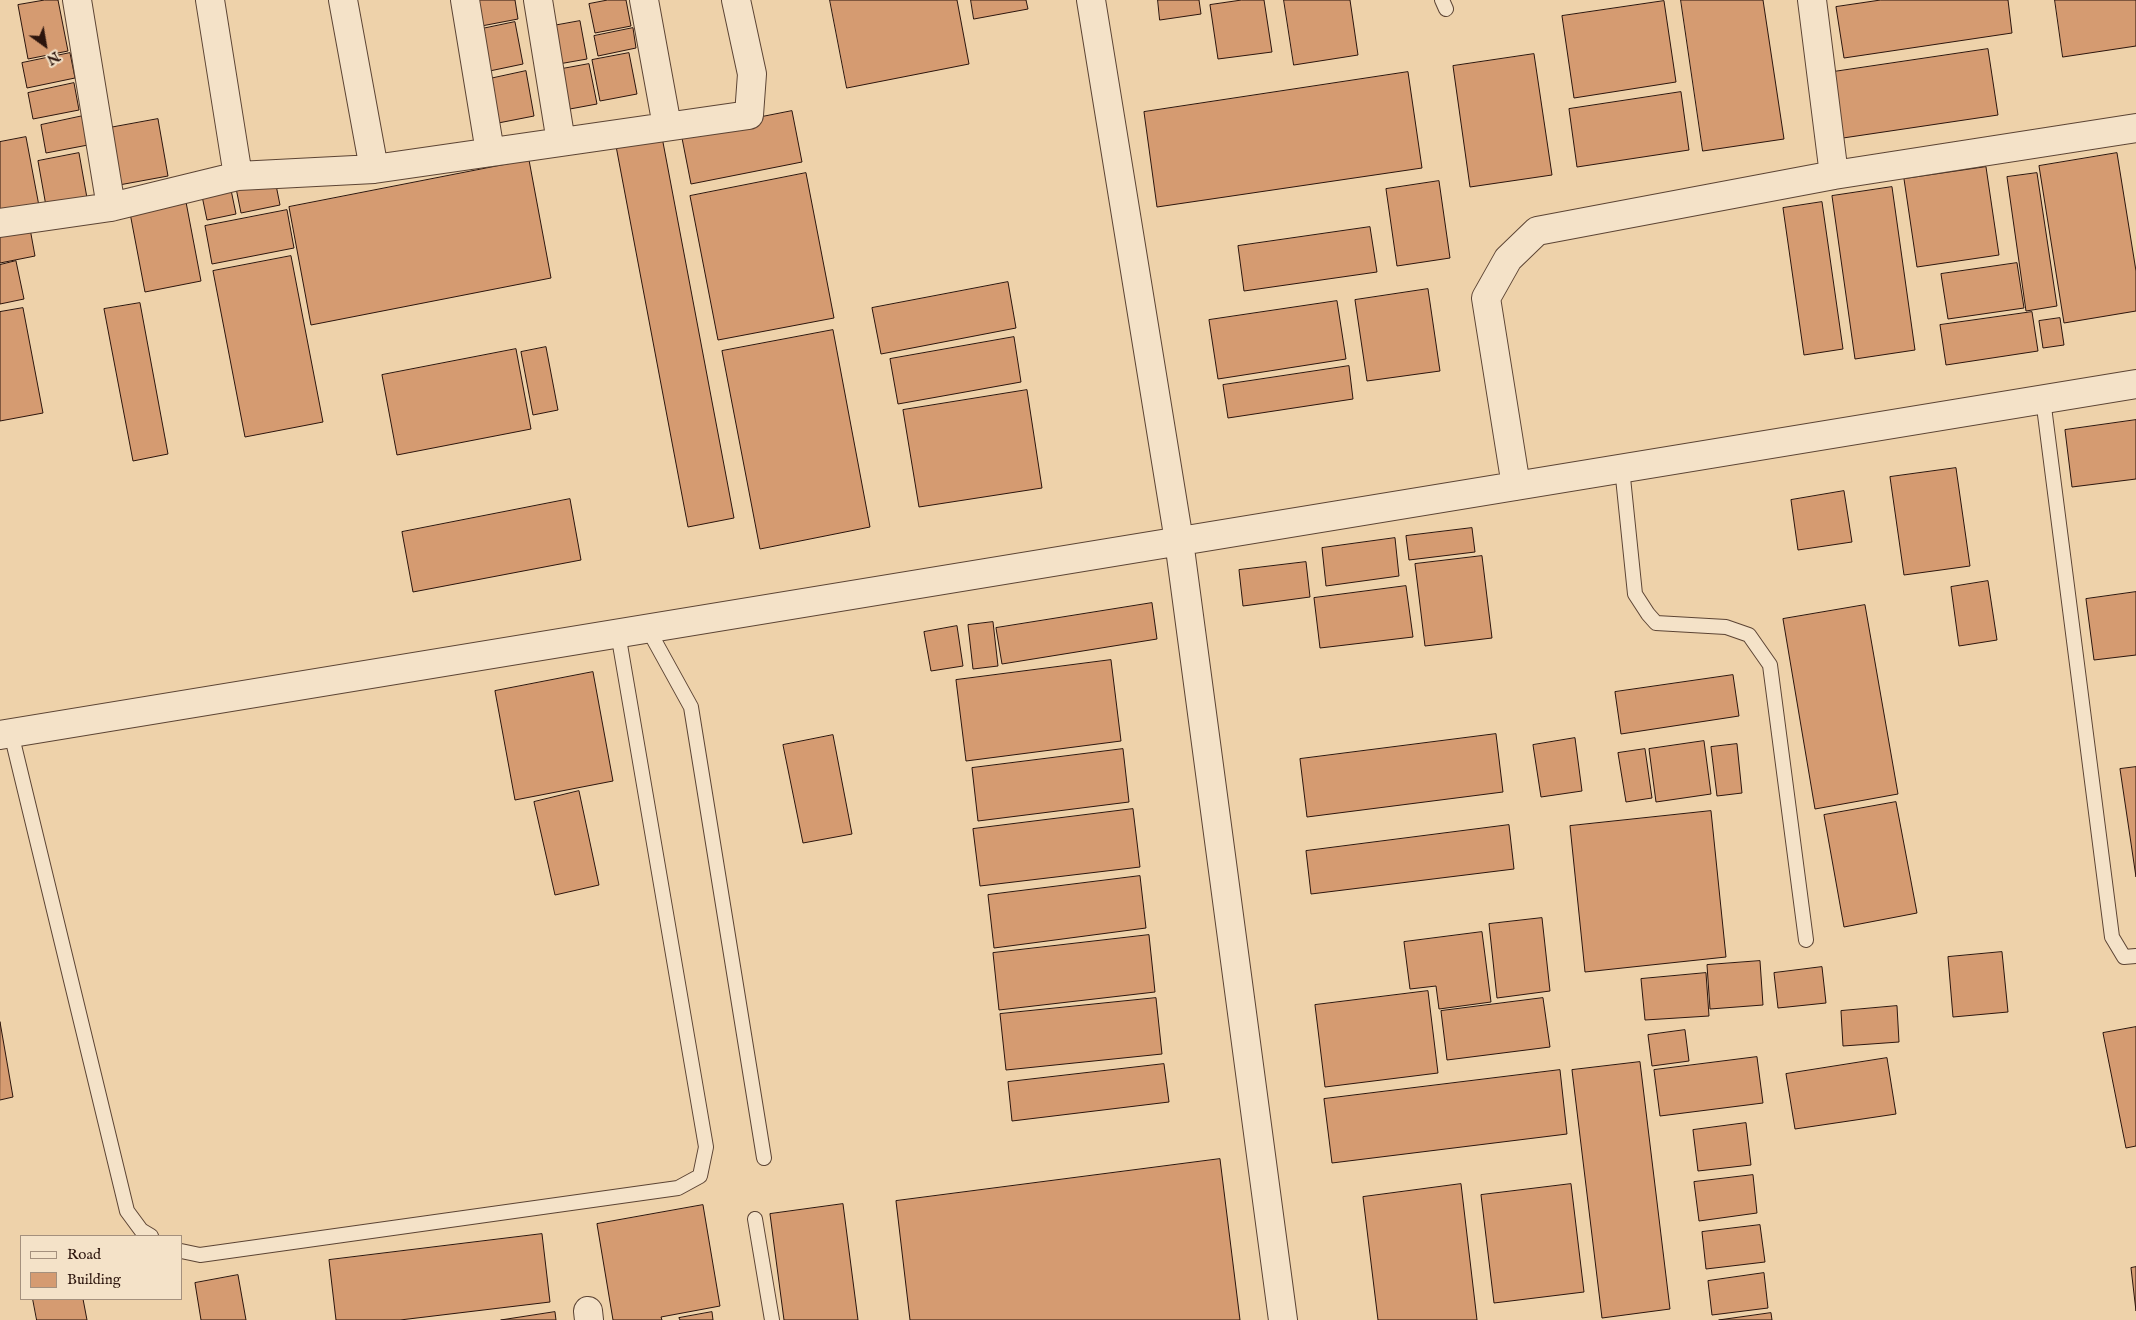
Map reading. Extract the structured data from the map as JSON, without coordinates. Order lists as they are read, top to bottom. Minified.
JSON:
{"legend":["Road","Building"],"north":"bottom right"}
